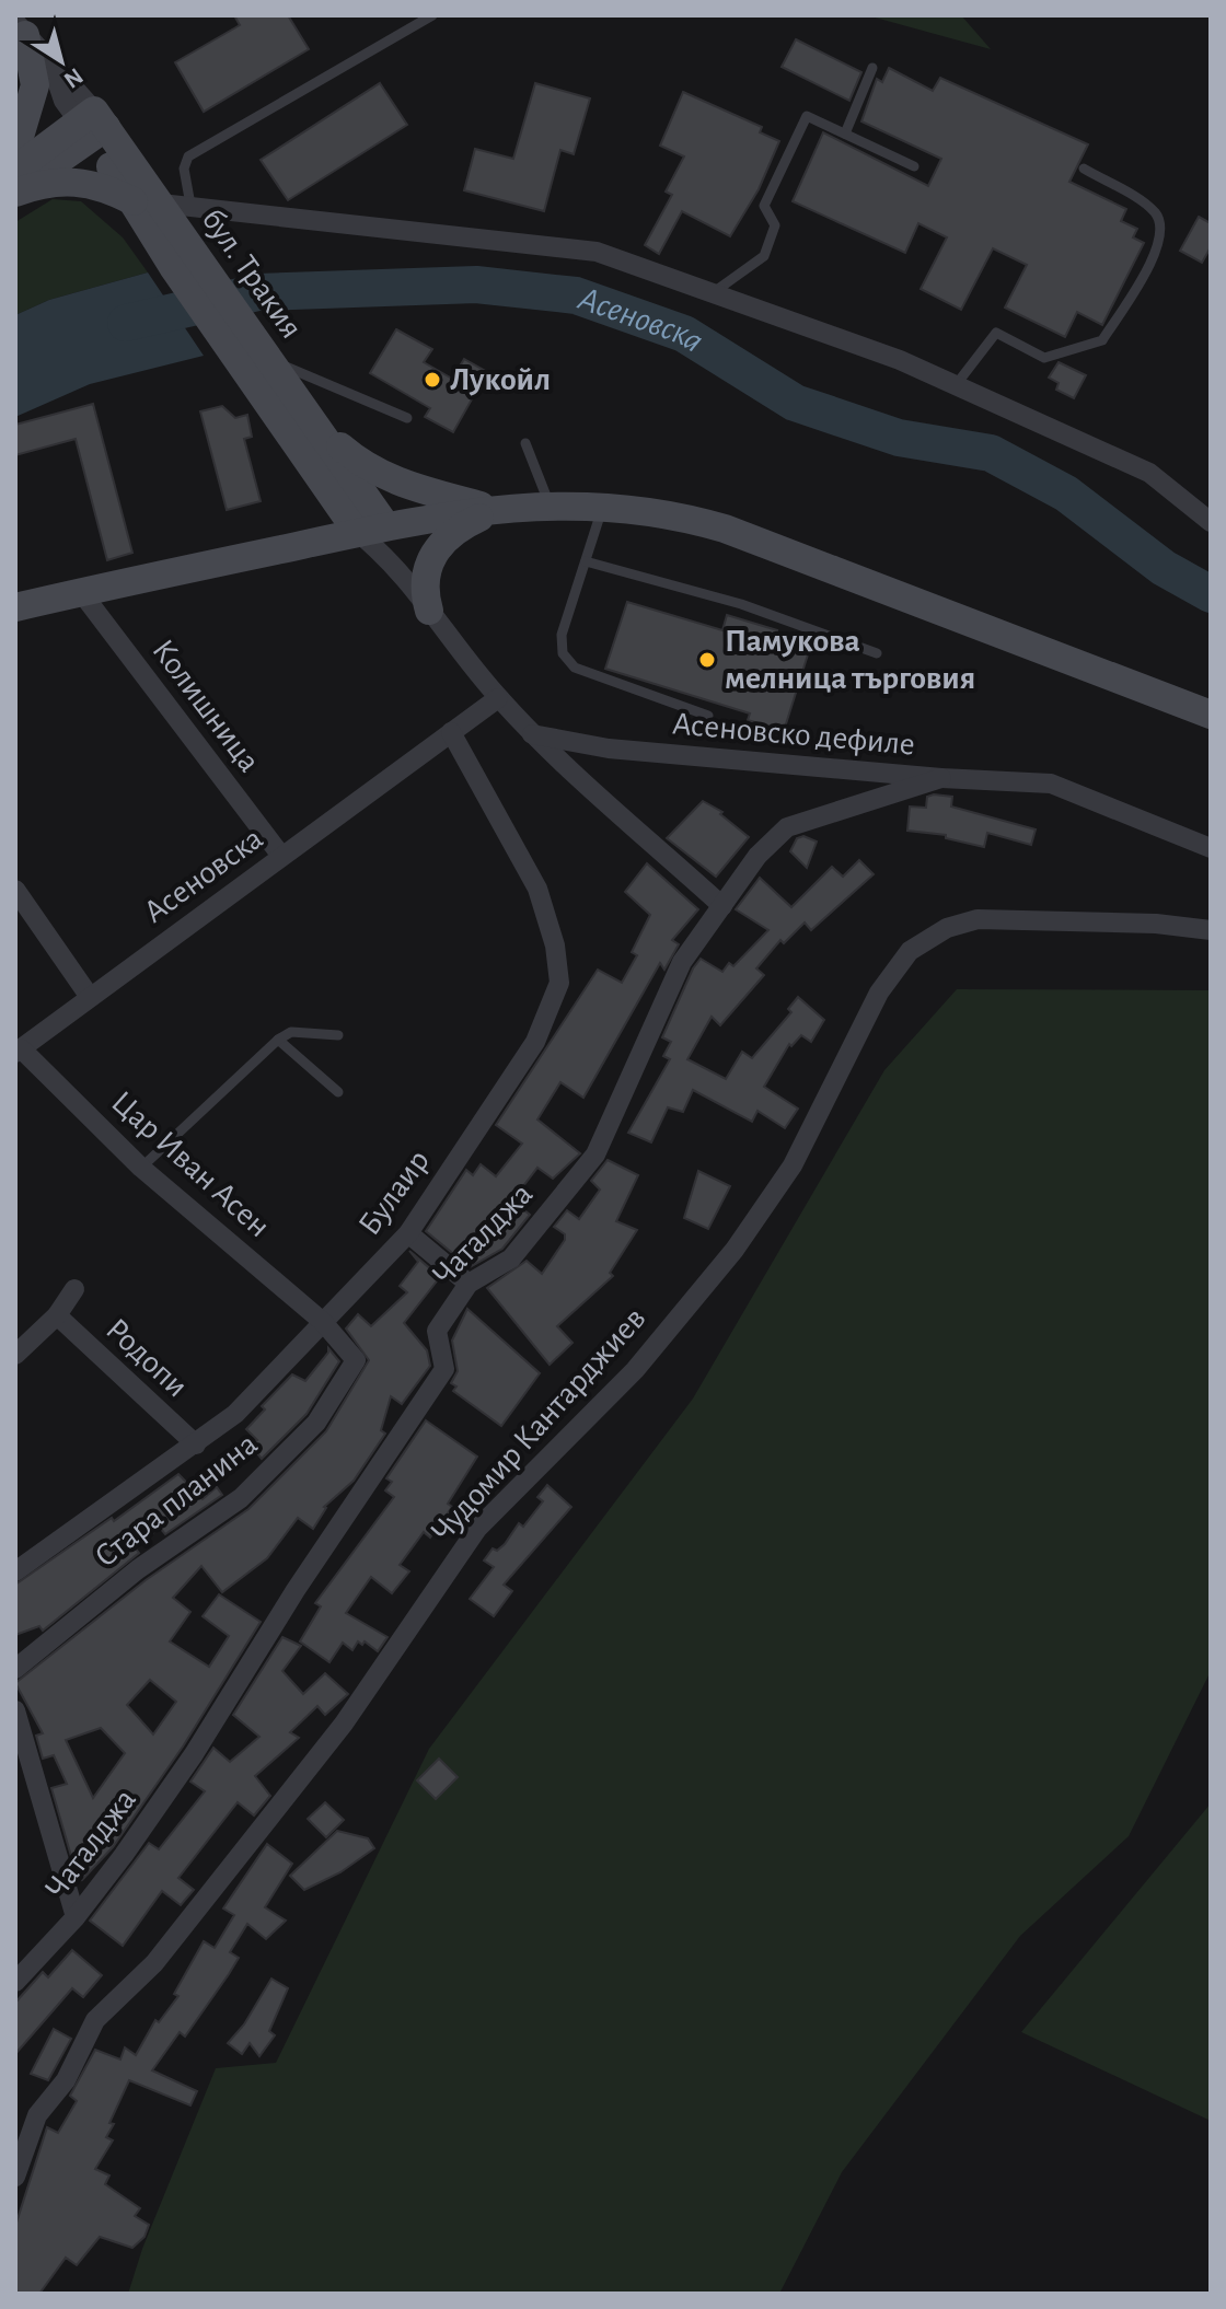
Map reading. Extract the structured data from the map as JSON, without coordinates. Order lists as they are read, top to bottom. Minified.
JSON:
{"streets":{"main road":["бул. Тракия"],"street":["Колишница","Асеновско дефиле","Асеновска","Цар Иван Асен","Булаир","Чаталджа","Родопи","Чудомир Кантарджиев","Стара планина"]},"crossings":[["Колишница","Асеновска"],["Асеновско дефиле","Чаталджа"],["Асеновска","Цар Иван Асен"],["Асеновска","Булаир"],["Цар Иван Асен","Булаир"],["Цар Иван Асен","Стара планина"],["Булаир","Родопи"],["Булаир","Стара планина"]],"water":["Асеновска"],"places":["Лукойл","Памукова мелница търговия"],"north":"bottom right"}
